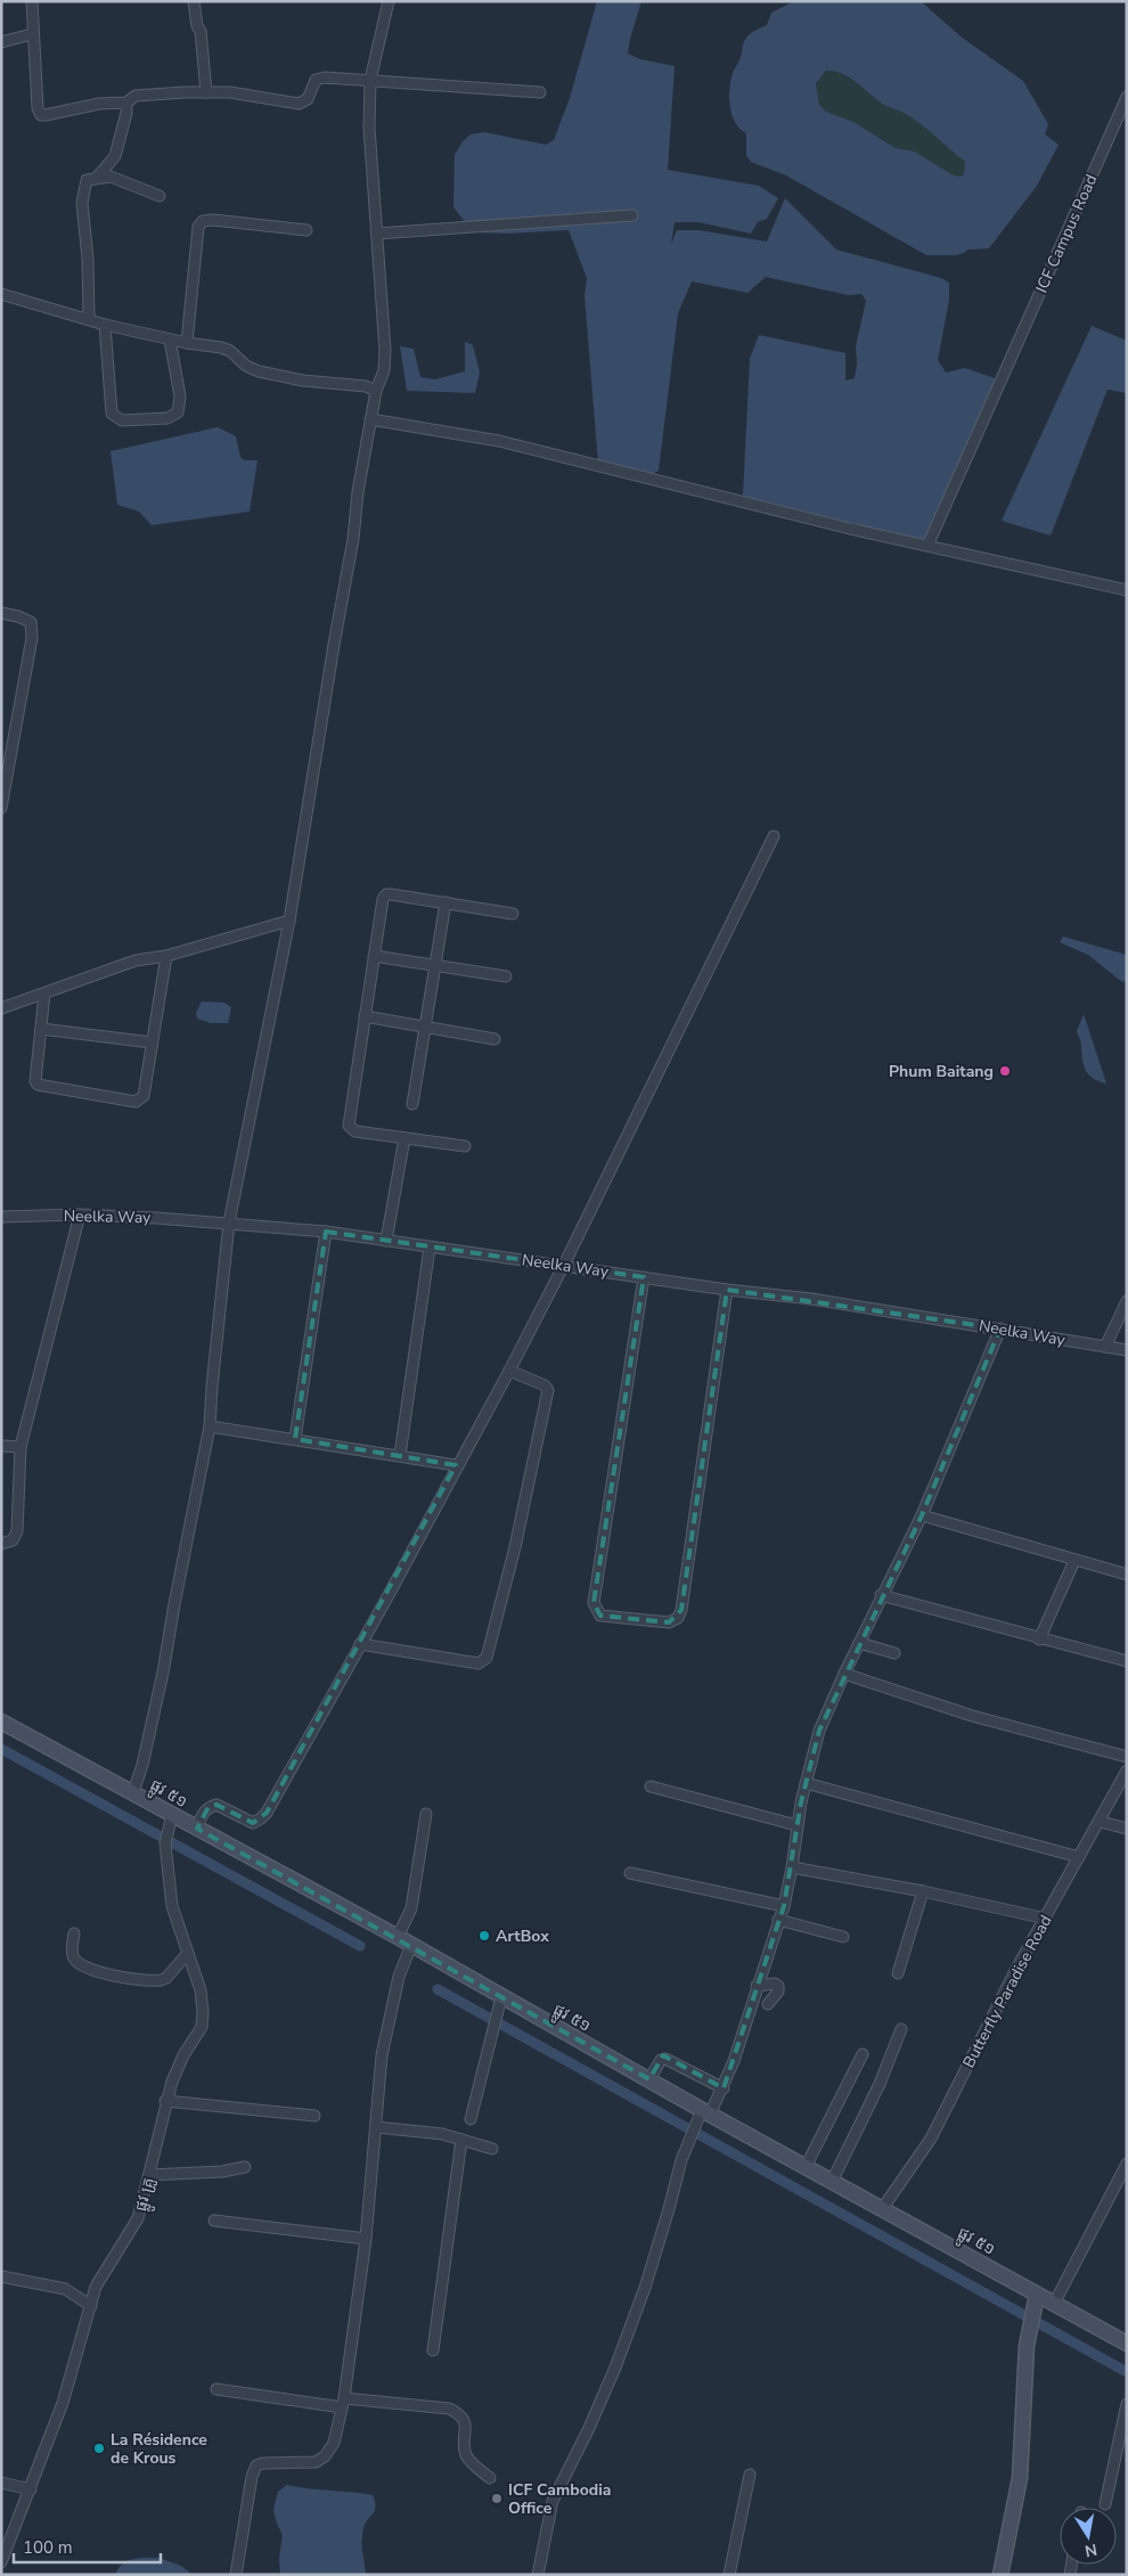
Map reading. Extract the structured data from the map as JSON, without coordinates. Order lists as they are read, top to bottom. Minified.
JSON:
{"streets":{"main road":["ផ្លូវ ៥១"],"street":["ICF Campus Road","Neelka Way","Butterfly Paradise Road","ផ្លូវ គ្រូ"]},"crossings":[["ផ្លូវ ៥១","Butterfly Paradise Road"],["ផ្លូវ ៥១","ផ្លូវ គ្រូ"]],"places":["Phum Baitang","ArtBox","La Résidence de Krous","ICF Cambodia Office"],"scale_bar":"100 m","north":"bottom"}
